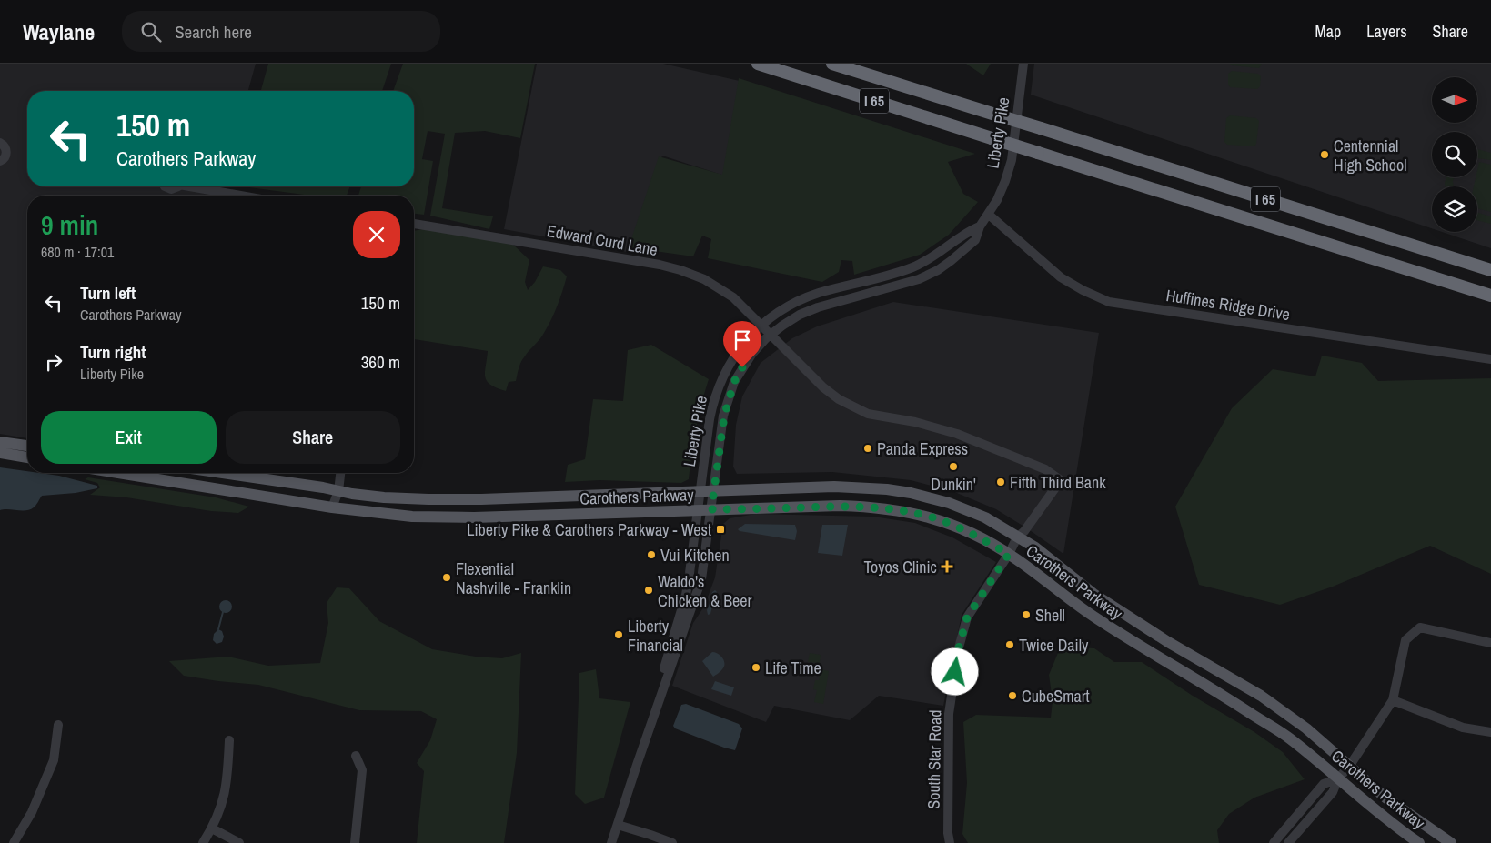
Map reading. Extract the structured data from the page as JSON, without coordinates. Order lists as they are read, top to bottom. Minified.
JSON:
{"streets":{"highway":["I 65"],"main road":["Carothers Parkway"],"street":["Liberty Pike","Edward Curd Lane","Huffines Ridge Drive","South Star Road"]},"crossings":[["Liberty Pike","Edward Curd Lane"],["Liberty Pike","Huffines Ridge Drive"],["Liberty Pike","Carothers Parkway"],["Edward Curd Lane","South Star Road"],["Carothers Parkway","South Star Road"]],"places":{"other":["Centennial High School","Panda Express","Dunkin'","Fifth Third Bank","Vui Kitchen","Flexential Nashville - Franklin","Waldo's Chicken & Beer","Shell","Liberty Financial","Twice Daily","Life Time","CubeSmart"],"transit":["Liberty Pike & Carothers Parkway - West"],"health":["Toyos Clinic"]},"north":"right","page":{"header":"Waylane","search":"Search here","nav":["Map","Layers","Share"],"turn":["150 m","Carothers Parkway"],"heading":["9 min","680 m · 17:01"],"list":[{"name":"Turn left","note":"Carothers Parkway","value":"150 m"},{"name":"Turn right","note":"Liberty Pike","value":"360 m"}],"buttons":["Exit","Share"]}}
